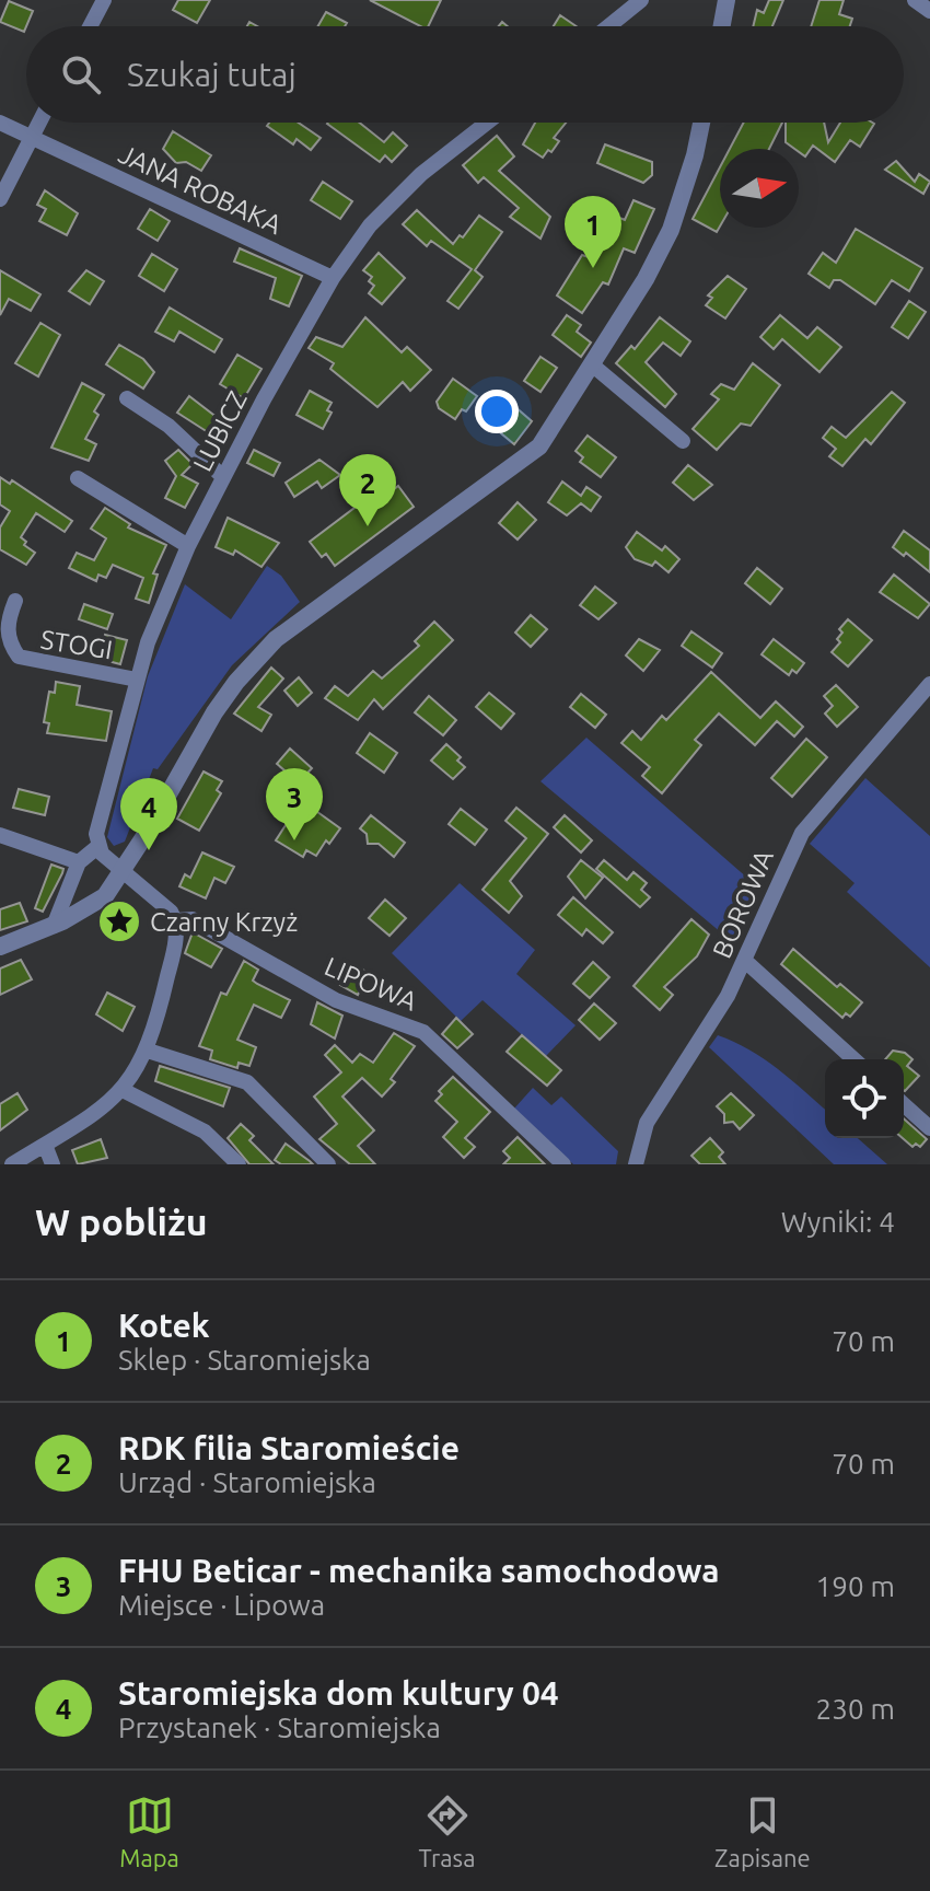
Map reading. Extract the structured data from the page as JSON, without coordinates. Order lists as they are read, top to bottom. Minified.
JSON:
{"streets":{"street":["JANA ROBAKA","LUBICZ","STOGI","BOROWA","LIPOWA"]},"crossings":[["JANA ROBAKA","LUBICZ"],["LUBICZ","STOGI"]],"places":{"place":["Czarny Krzyż"]},"north":"right","page":{"search":"Szukaj tutaj","pins":["1","2","3","4"],"heading":["W pobliżu","Wyniki: 4"],"list":[{"mark":"1","name":"Kotek","note":"Sklep · Staromiejska","value":"70 m"},{"mark":"2","name":"RDK filia Staromieście","note":"Urząd · Staromiejska","value":"70 m"},{"mark":"3","name":"FHU Beticar - mechanika samochodowa","note":"Miejsce · Lipowa","value":"190 m"},{"mark":"4","name":"Staromiejska dom kultury 04","note":"Przystanek · Staromiejska","value":"230 m"}],"nav":["Mapa","Trasa","Zapisane"]}}
